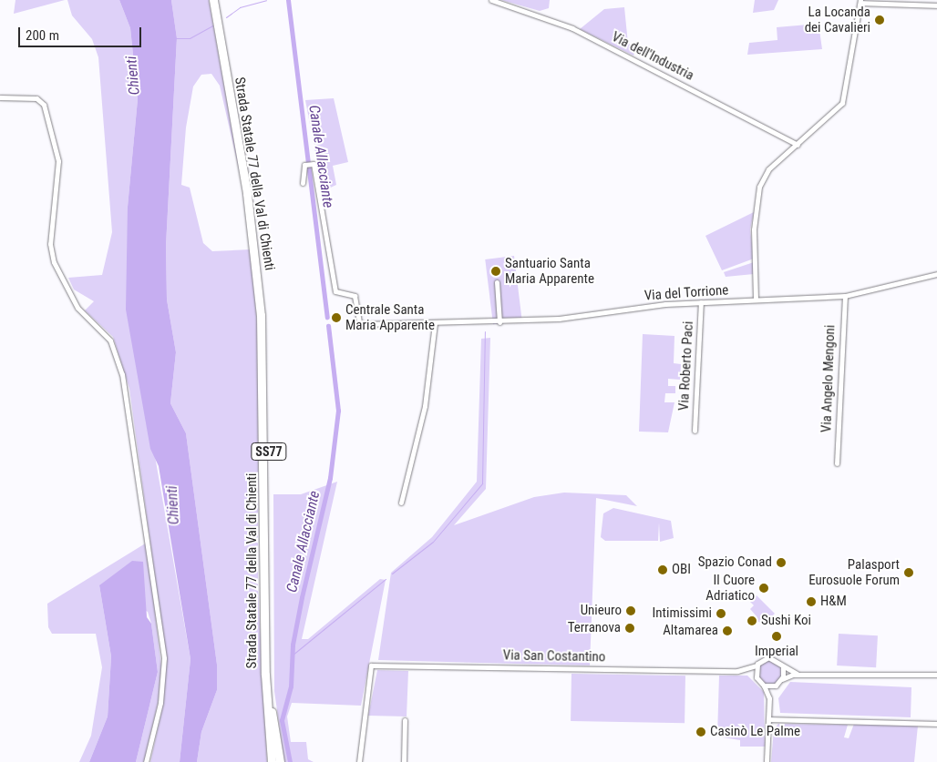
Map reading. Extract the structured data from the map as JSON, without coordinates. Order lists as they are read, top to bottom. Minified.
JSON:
{"streets":{"highway":["Strada Statale 77 della Val di Chienti","SS77"],"street":["Via dell'Industria","Via del Torrione","Via Roberto Paci","Via Angelo Mengoni","Via San Costantino"]},"crossings":[["Via del Torrione","Via Roberto Paci"],["Via del Torrione","Via Angelo Mengoni"]],"water":["Chienti","Canale Allacciante"],"places":["La Locanda dei Cavalieri","Santuario Santa Maria Apparente","Centrale Santa Maria Apparente","Spazio Conad","OBI","Palasport Eurosuole Forum","Il Cuore Adriatico","H&M","Unieuro","Intimissimi","Sushi Koi","Terranova","Altamarea","Imperial","Casinò Le Palme"],"scale_bar":"200 m"}
